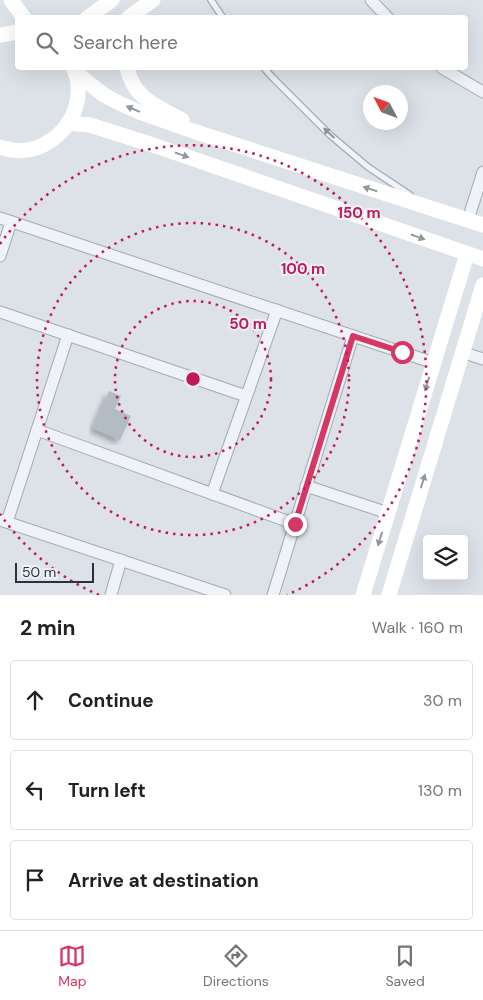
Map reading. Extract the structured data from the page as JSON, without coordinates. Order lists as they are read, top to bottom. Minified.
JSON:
{"scale_bar":"50 m","north":"top left","page":{"search":"Search here","scale":"50 m","heading":["2 min","Walk · 160 m"],"list":[["Continue","30 m"],["Turn left","130 m"],"Arrive at destination"],"nav":["Map","Directions","Saved"]},"rings":["150 m","100 m","50 m"]}
